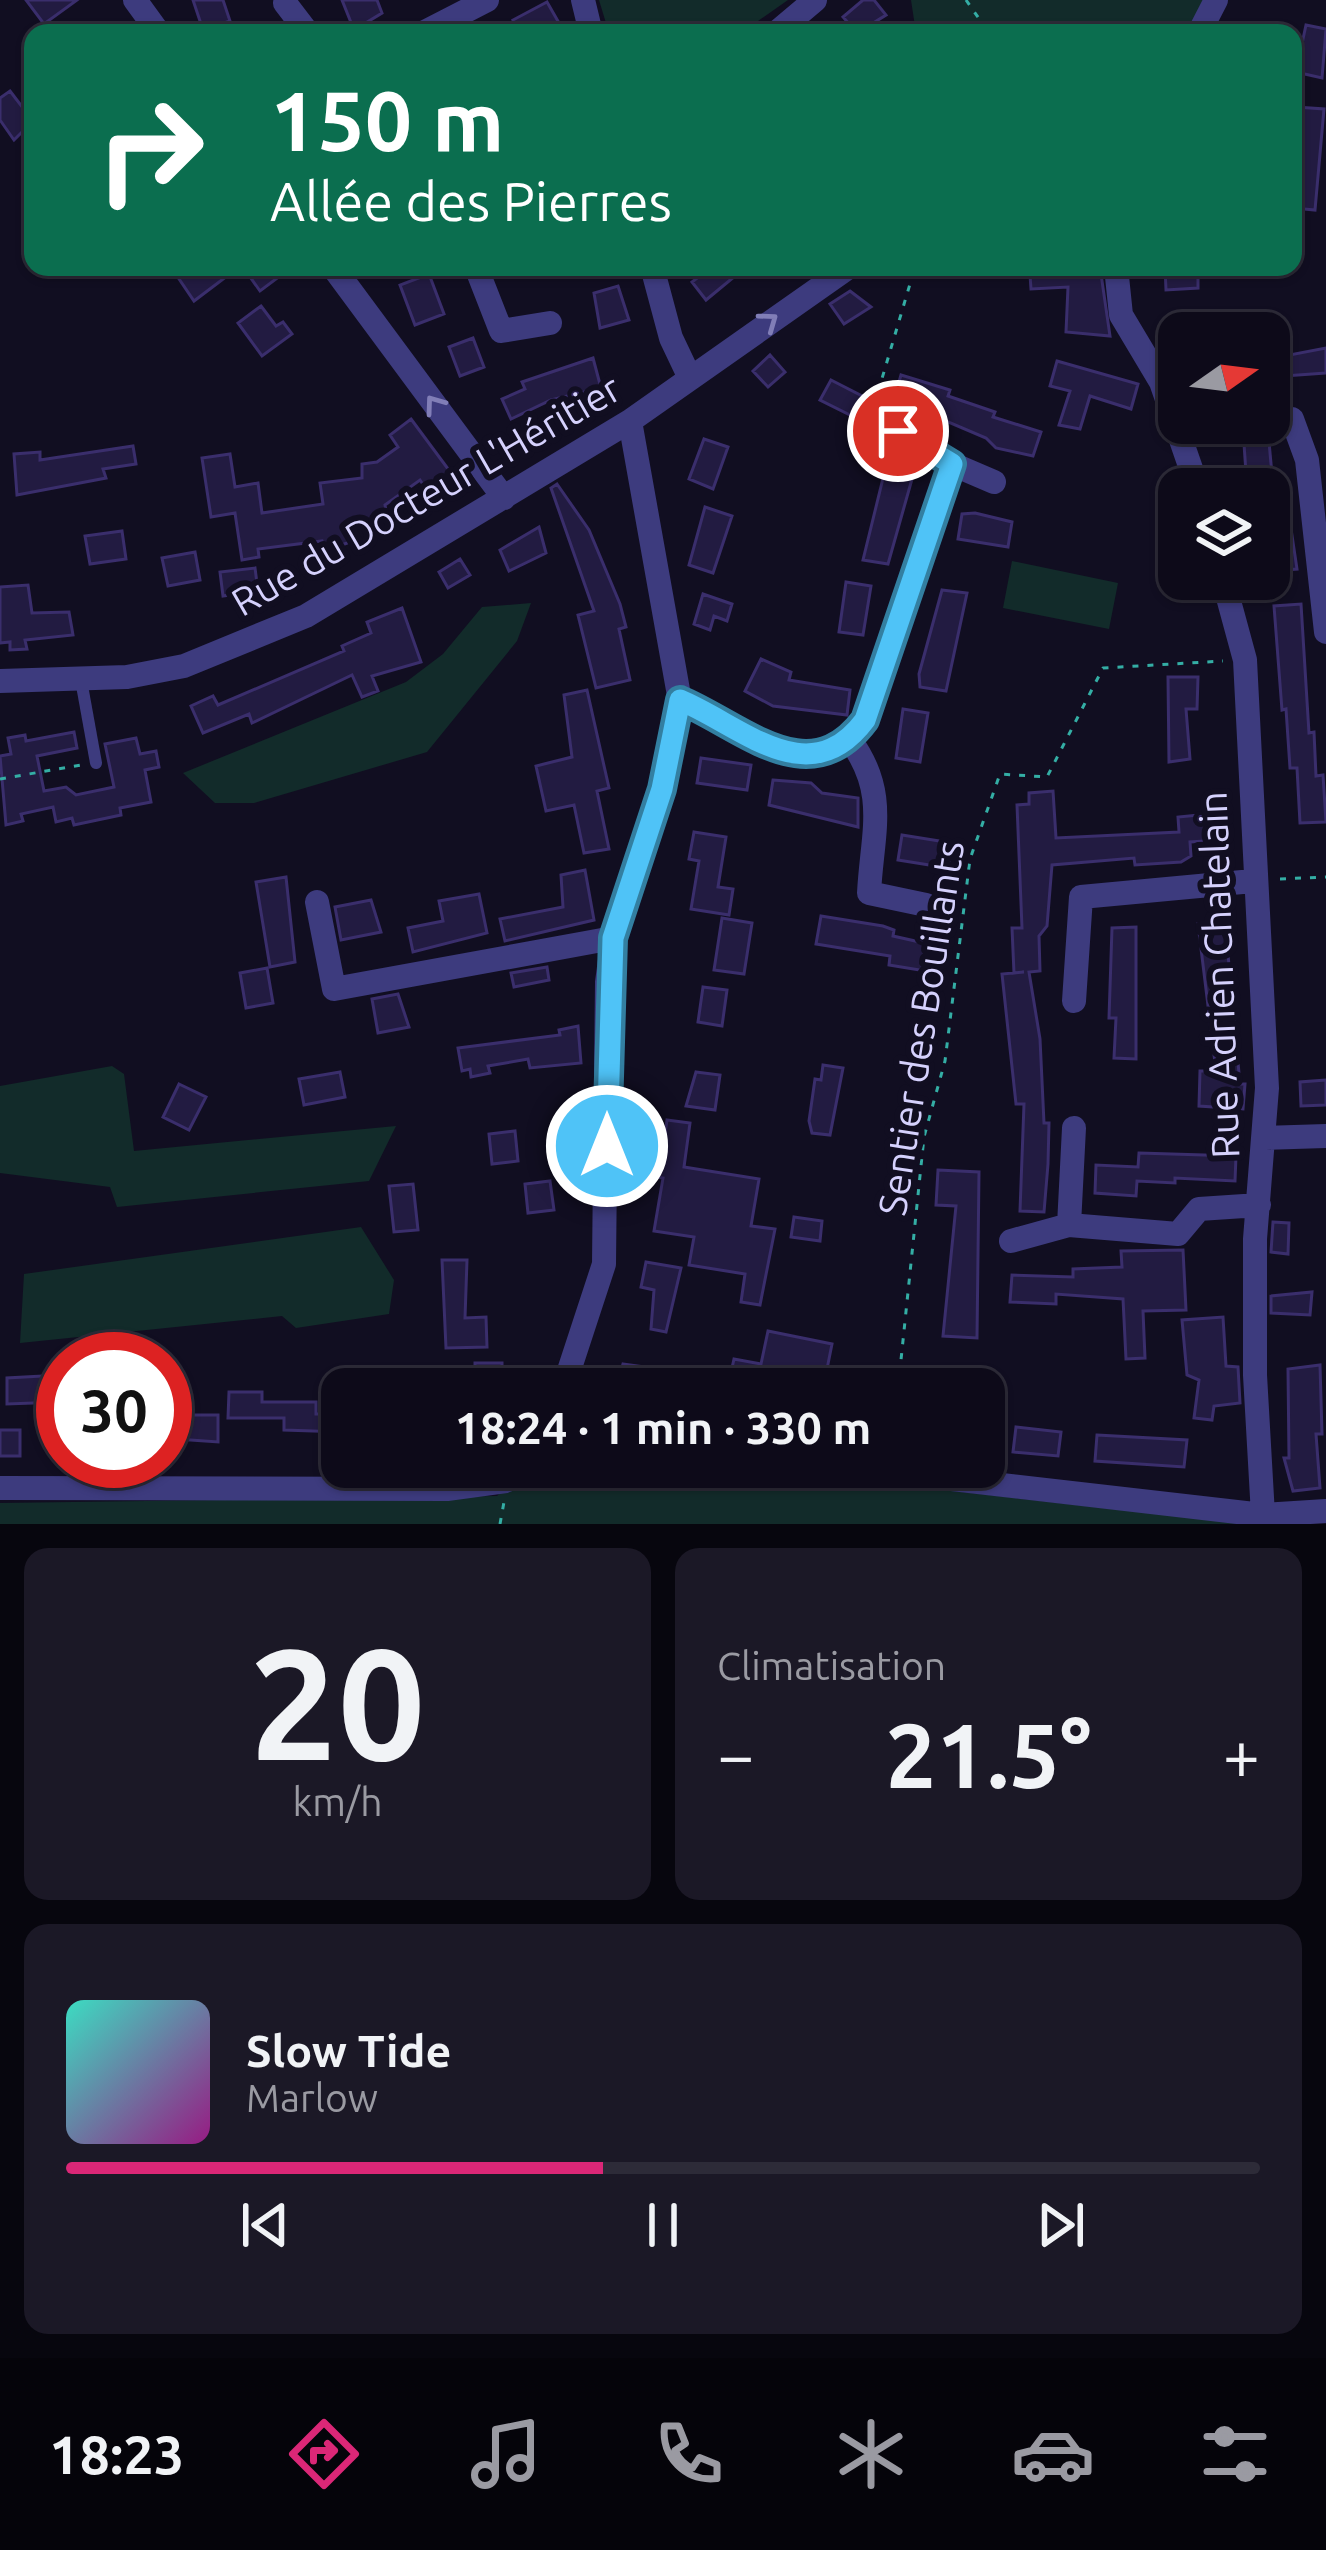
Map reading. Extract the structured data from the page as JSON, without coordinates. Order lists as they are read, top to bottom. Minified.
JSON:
{"streets":{"street":["Rue du Docteur L'Héritier","Rue Adrien Chatelain"],"path":["Sentier des Bouillants"]},"crossings":[["Rue Adrien Chatelain","Sentier des Bouillants"]],"north":"right","page":{"turn":["150 m","Allée des Pierres"],"limit":"30","trip":"18:24 · 1 min · 330 m","tile":[["20","km/h"],"Climatisation"],"heat":["−","21.5°","+"],"song":["Slow Tide","Marlow"],"tabs":"18:23"}}
